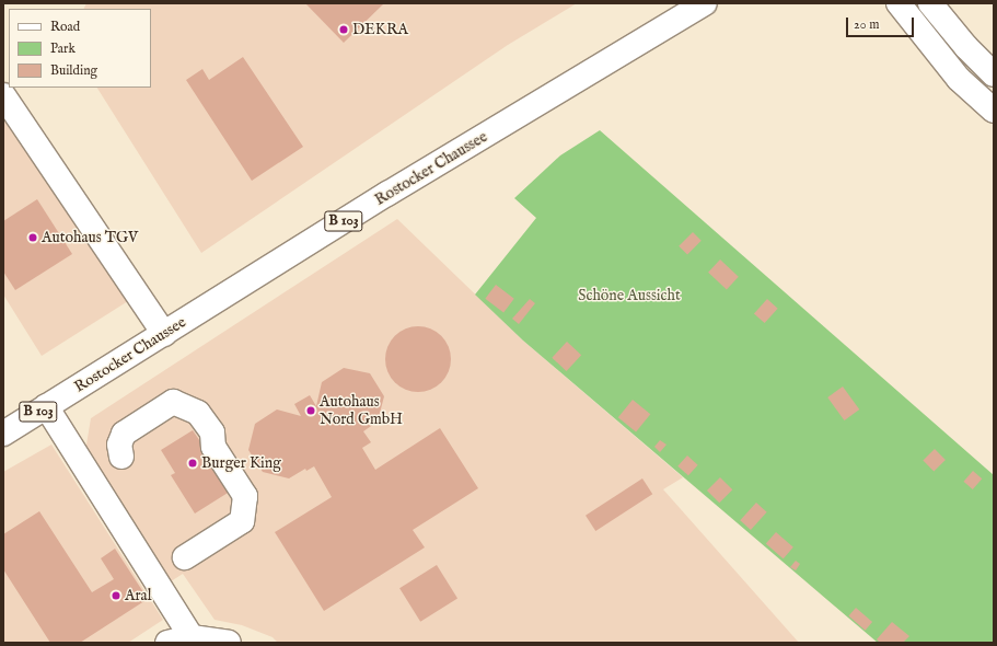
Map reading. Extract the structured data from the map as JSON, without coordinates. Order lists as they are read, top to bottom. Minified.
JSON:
{"streets":{"main road":["Rostocker Chaussee","B 103"]},"parks":["Schöne Aussicht"],"places":["DEKRA","Autohaus TGV","Autohaus Nord GmbH","Burger King","Aral"],"legend":["Road","Park","Building"],"scale_bar":"20 m"}
